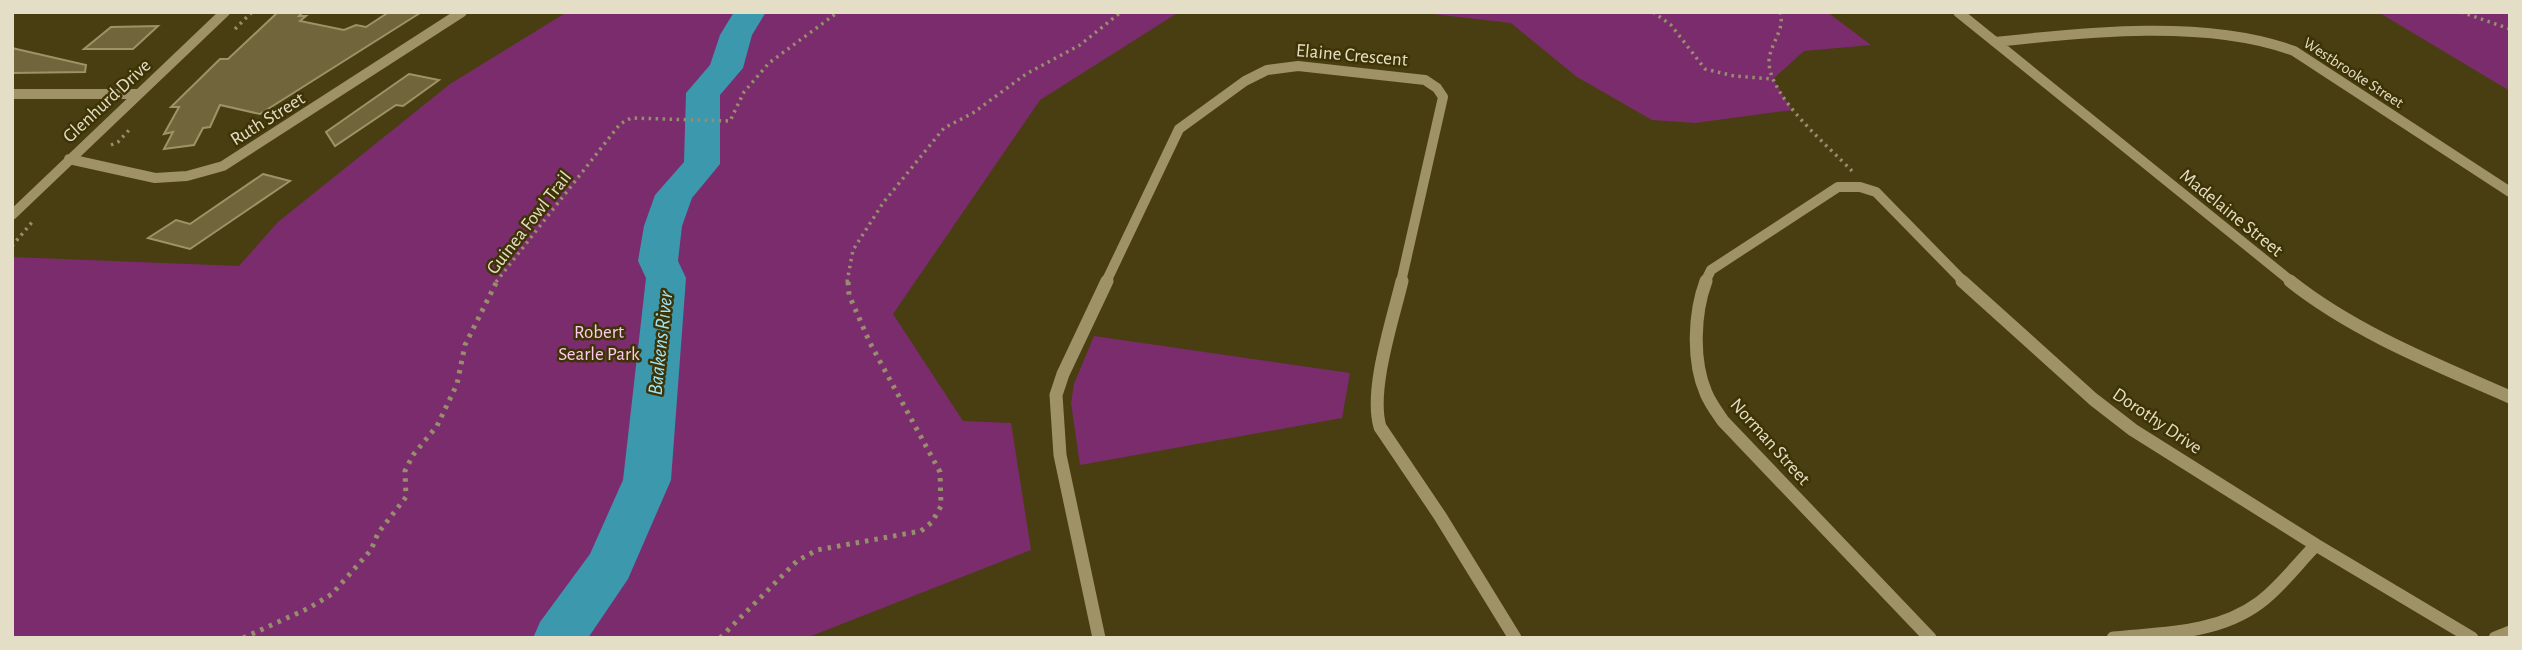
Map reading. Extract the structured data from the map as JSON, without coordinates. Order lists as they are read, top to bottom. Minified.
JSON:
{"streets":{"street":["Elaine Crescent","Westbrooke Street","Glenhurd Drive","Ruth Street","Madelaine Street","Dorothy Drive","Norman Street"],"path":["Guinea Fowl Trail"]},"crossings":[["Westbrooke Street","Madelaine Street"],["Glenhurd Drive","Ruth Street"],["Dorothy Drive","Norman Street"]],"water":["Baakens River"],"parks":["Robert Searle Park"]}
